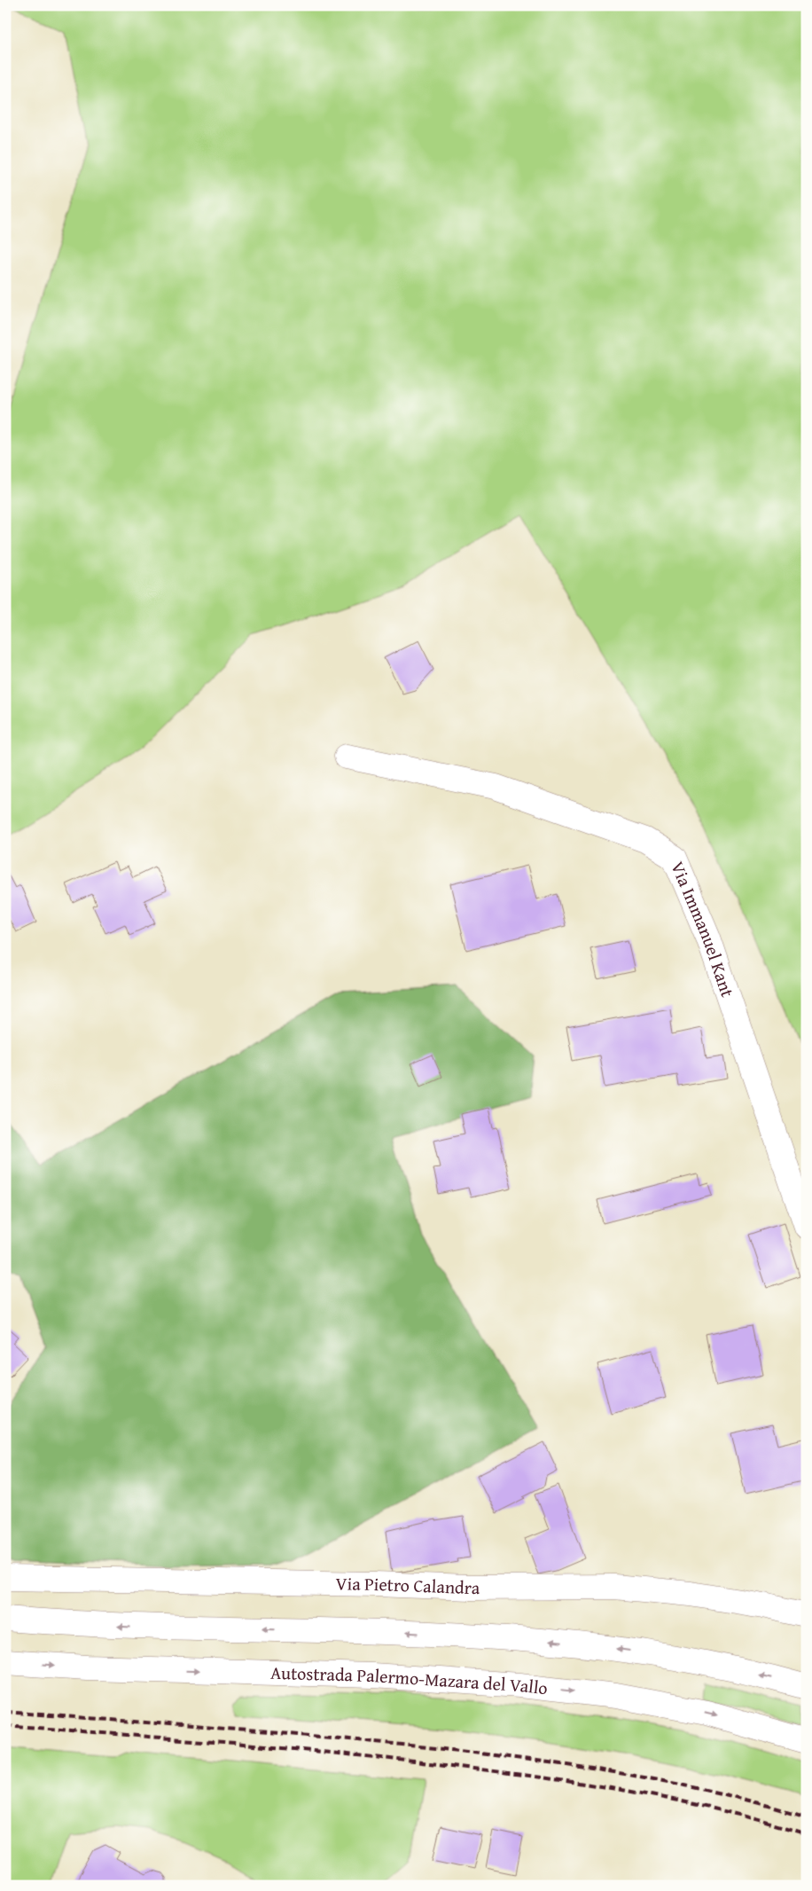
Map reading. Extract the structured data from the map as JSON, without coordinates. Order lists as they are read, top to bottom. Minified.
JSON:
{"streets":{"main road":["Via Immanuel Kant","Via Pietro Calandra","Autostrada Palermo-Mazara del Vallo"]}}
